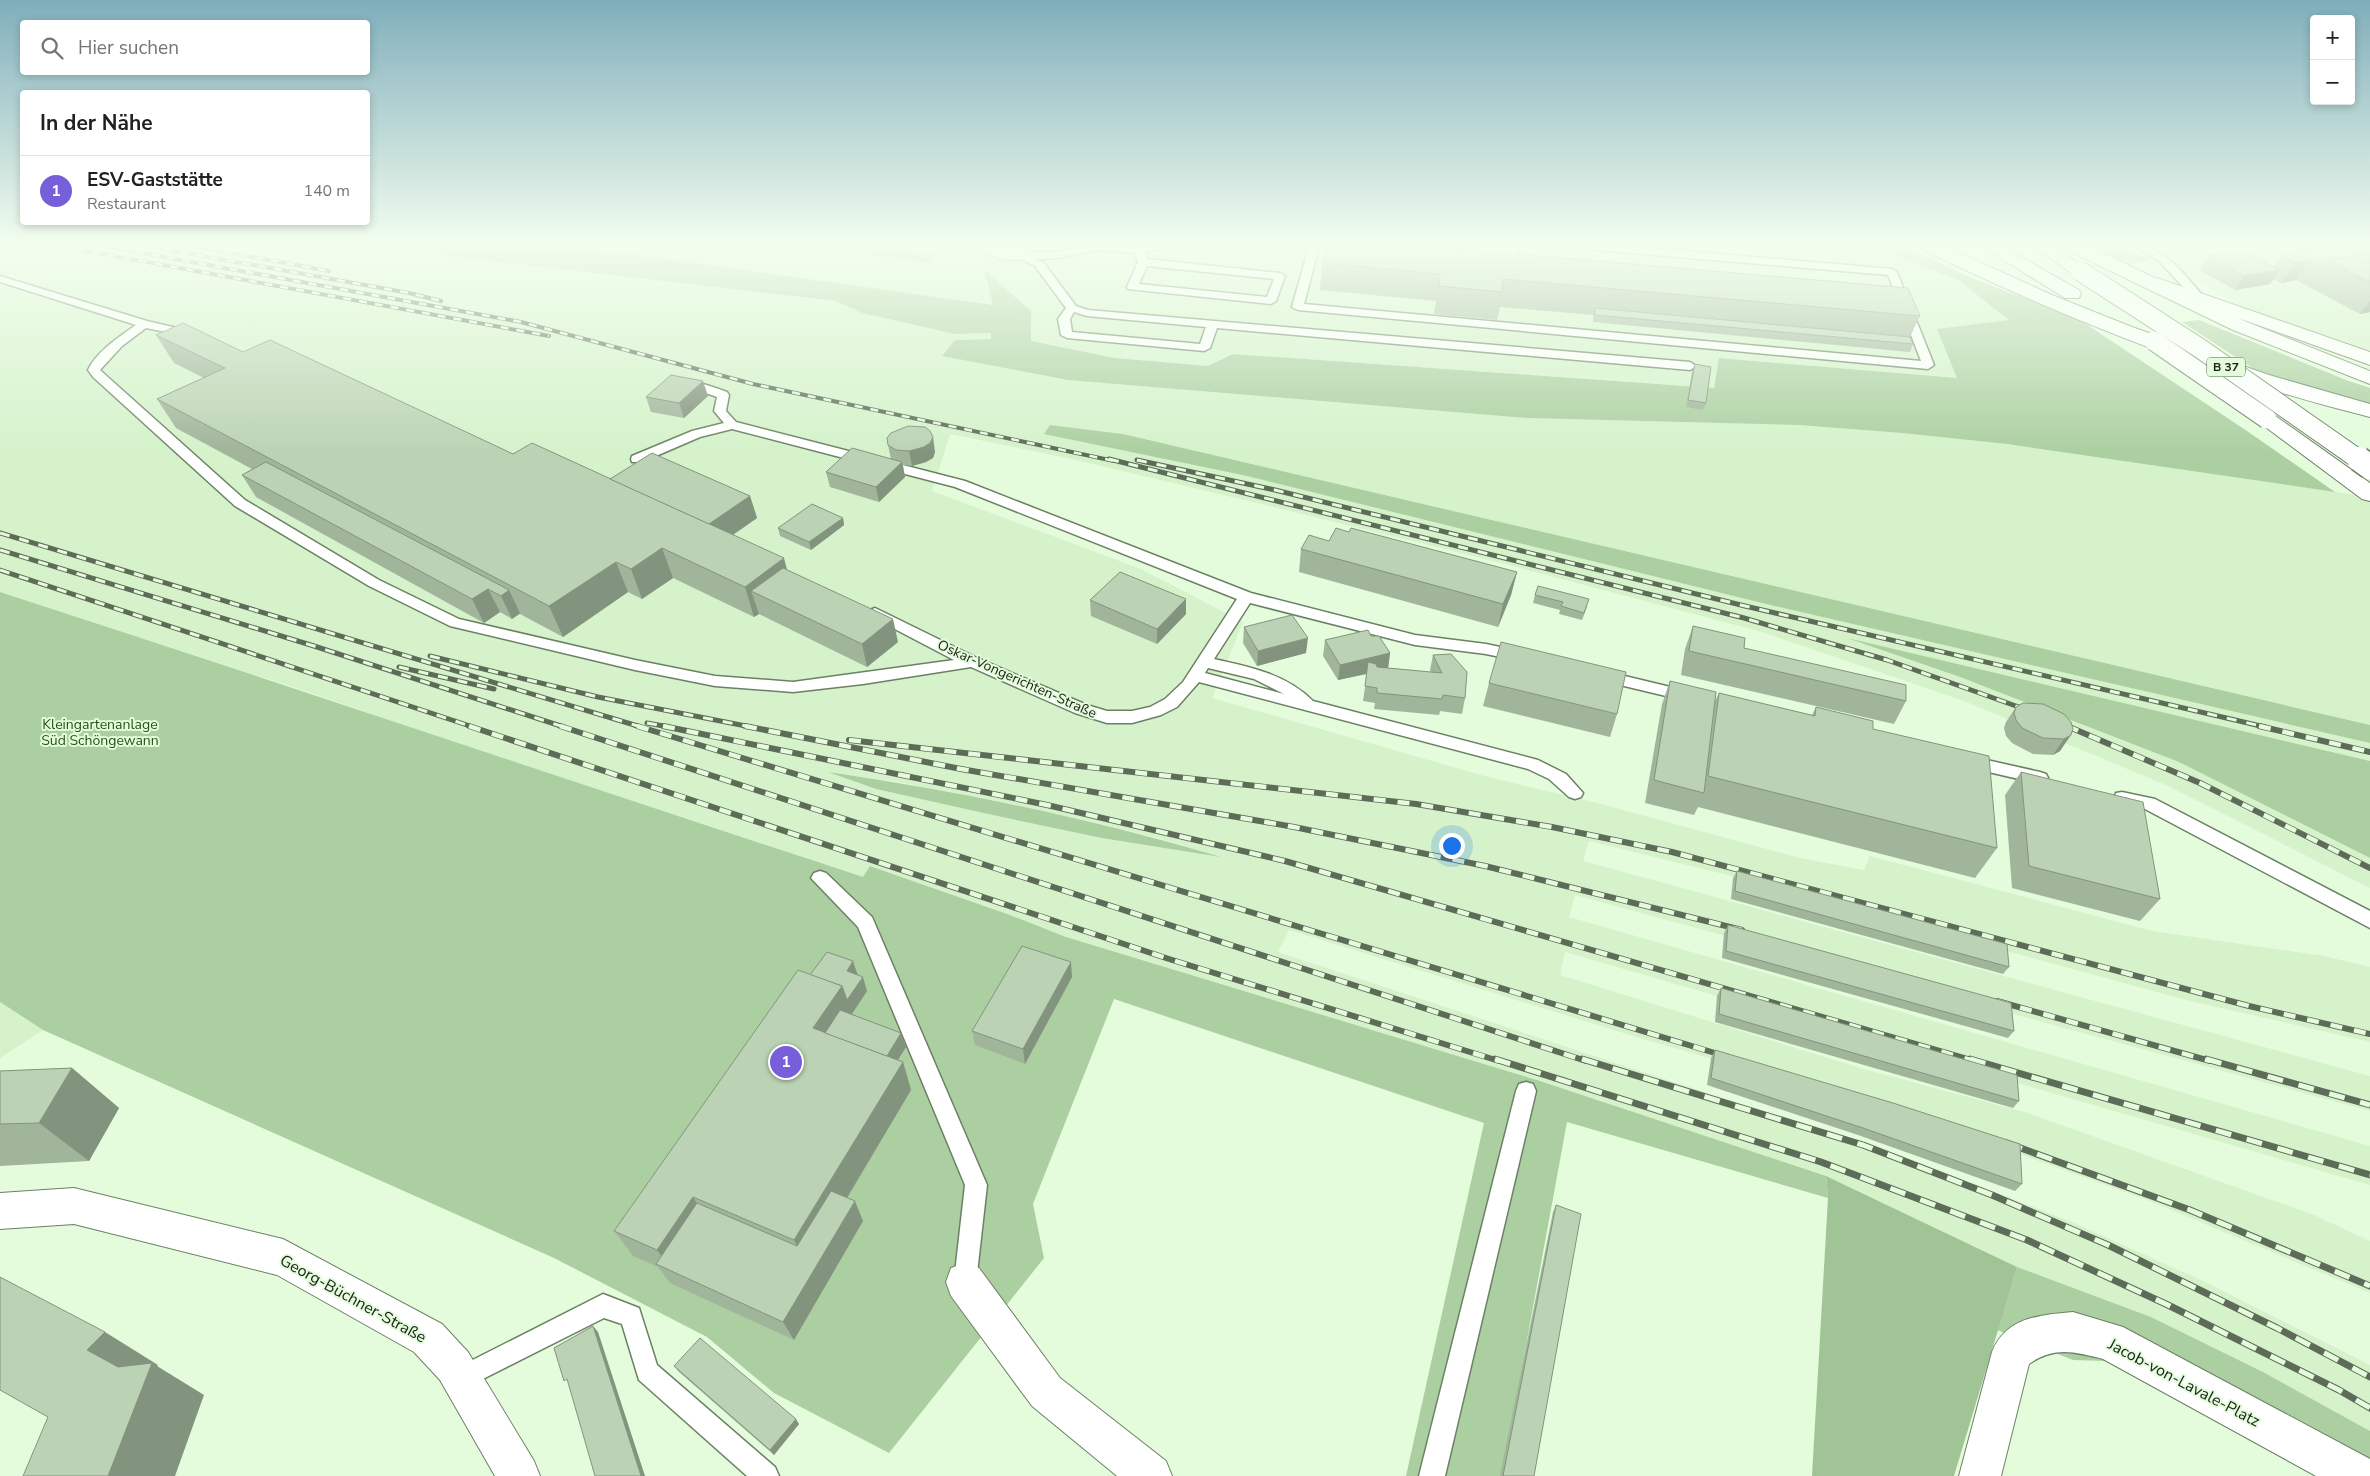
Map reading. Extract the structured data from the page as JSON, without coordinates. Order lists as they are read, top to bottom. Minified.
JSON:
{"streets":{"main road":["B 37","Georg-Büchner-Straße","Jacob-von-Lavale-Platz"],"lane":["Oskar-Vongerichten-Straße"]},"parks":["Kleingartenanlage Süd Schöngewann"],"page":{"map_buttons":["+","−"],"search":"Hier suchen","heading":"In der Nähe","list":[{"mark":"1","name":"ESV-Gaststätte","note":"Restaurant","value":"140 m"}],"pins":"1"}}
